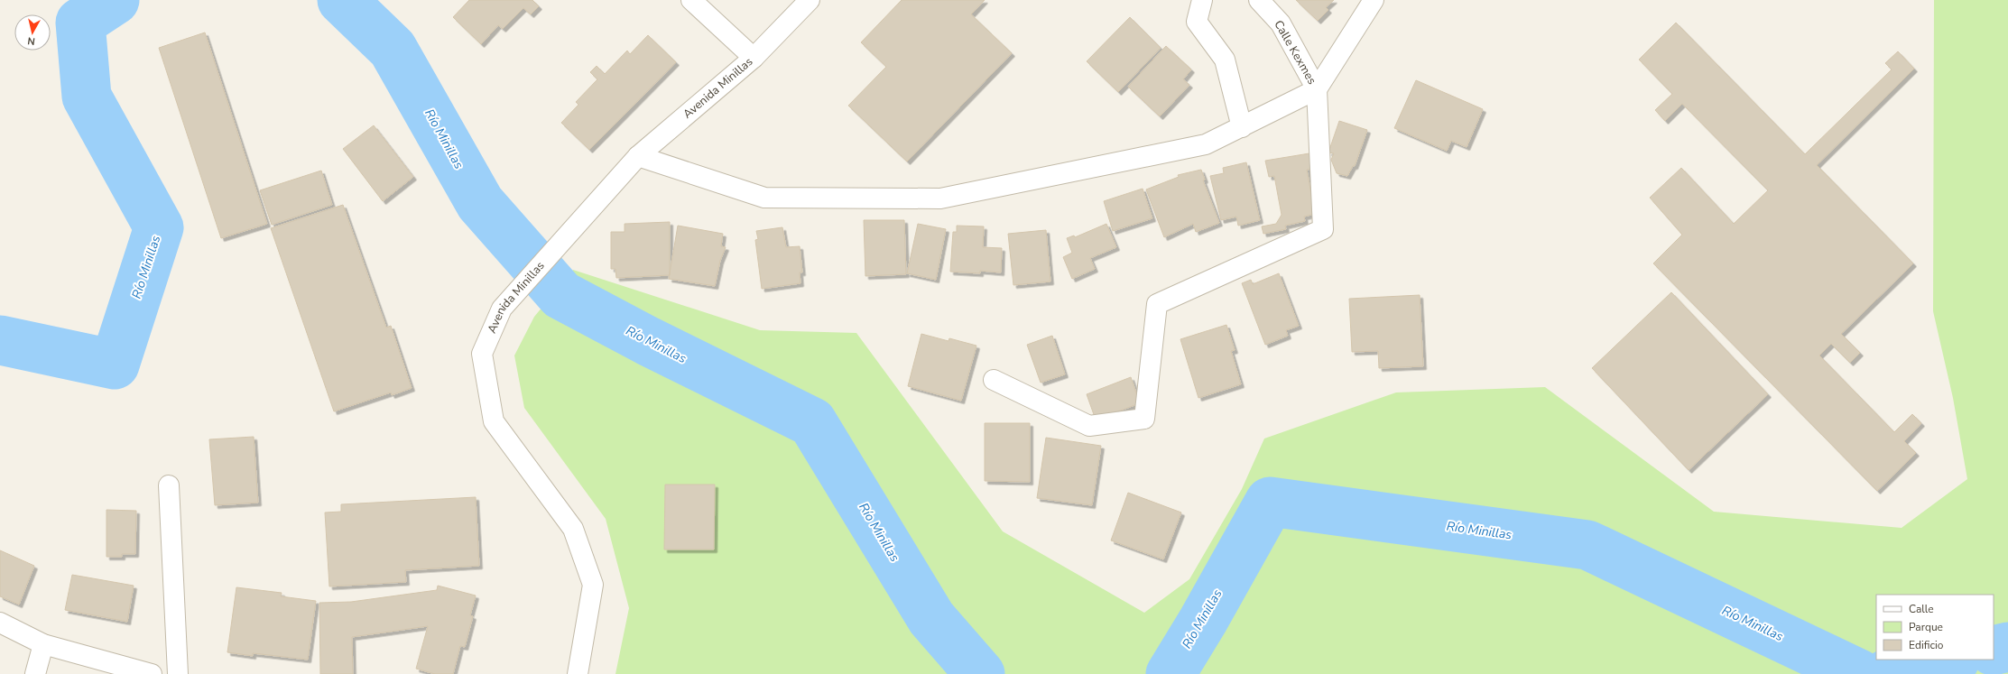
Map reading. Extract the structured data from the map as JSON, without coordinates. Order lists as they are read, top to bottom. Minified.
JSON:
{"streets":{"street":["Calle Kexmes","Avenida Minillas"]},"water":["Río Minillas"],"legend":["Calle","Parque","Edificio"],"north":"bottom"}
